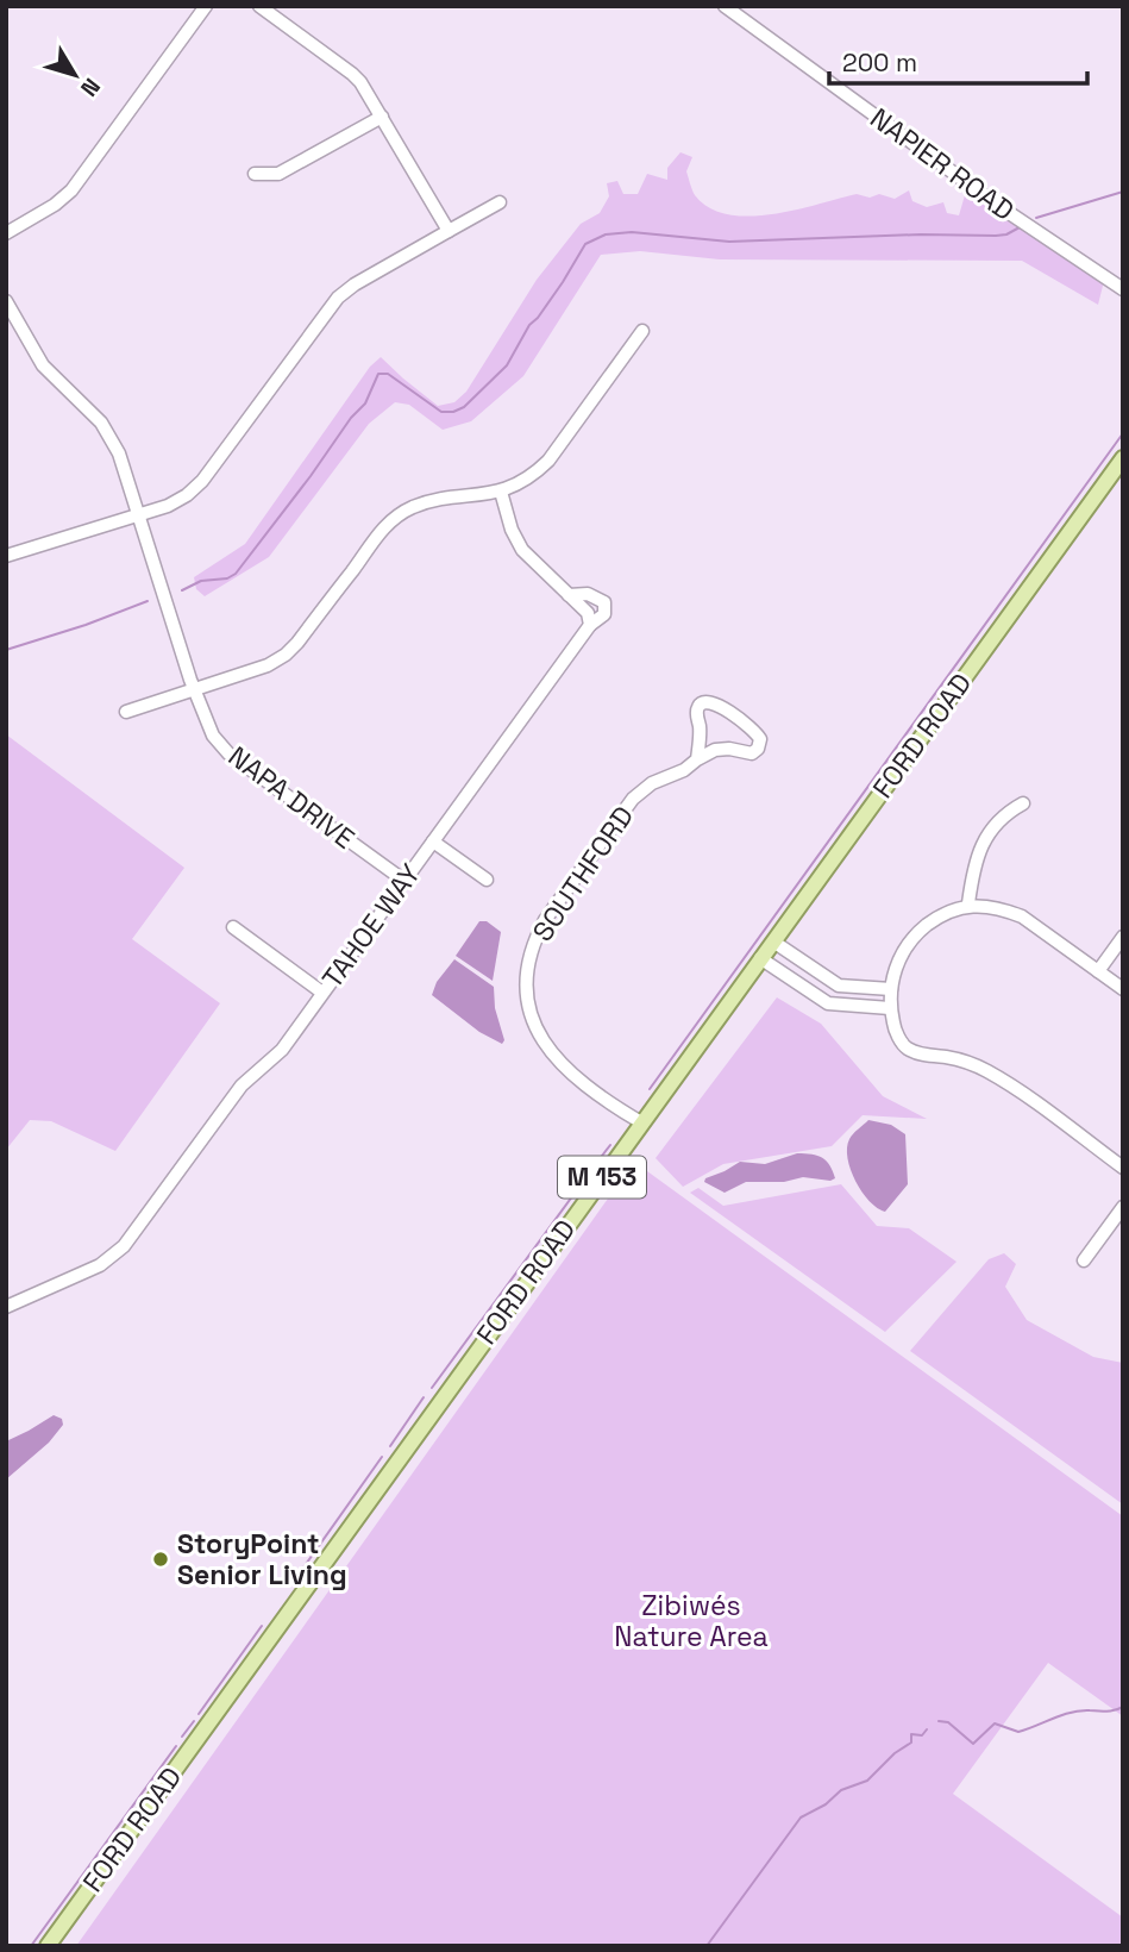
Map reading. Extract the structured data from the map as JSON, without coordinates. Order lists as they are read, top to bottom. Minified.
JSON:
{"streets":{"main road":["FORD ROAD","M 153"],"street":["NAPIER ROAD","NAPA DRIVE","SOUTHFORD","TAHOE WAY"]},"crossings":[["FORD ROAD","SOUTHFORD"],["NAPA DRIVE","TAHOE WAY"]],"parks":["Zibiwés Nature Area"],"places":["StoryPoint Senior Living"],"scale_bar":"200 m","north":"bottom right"}
